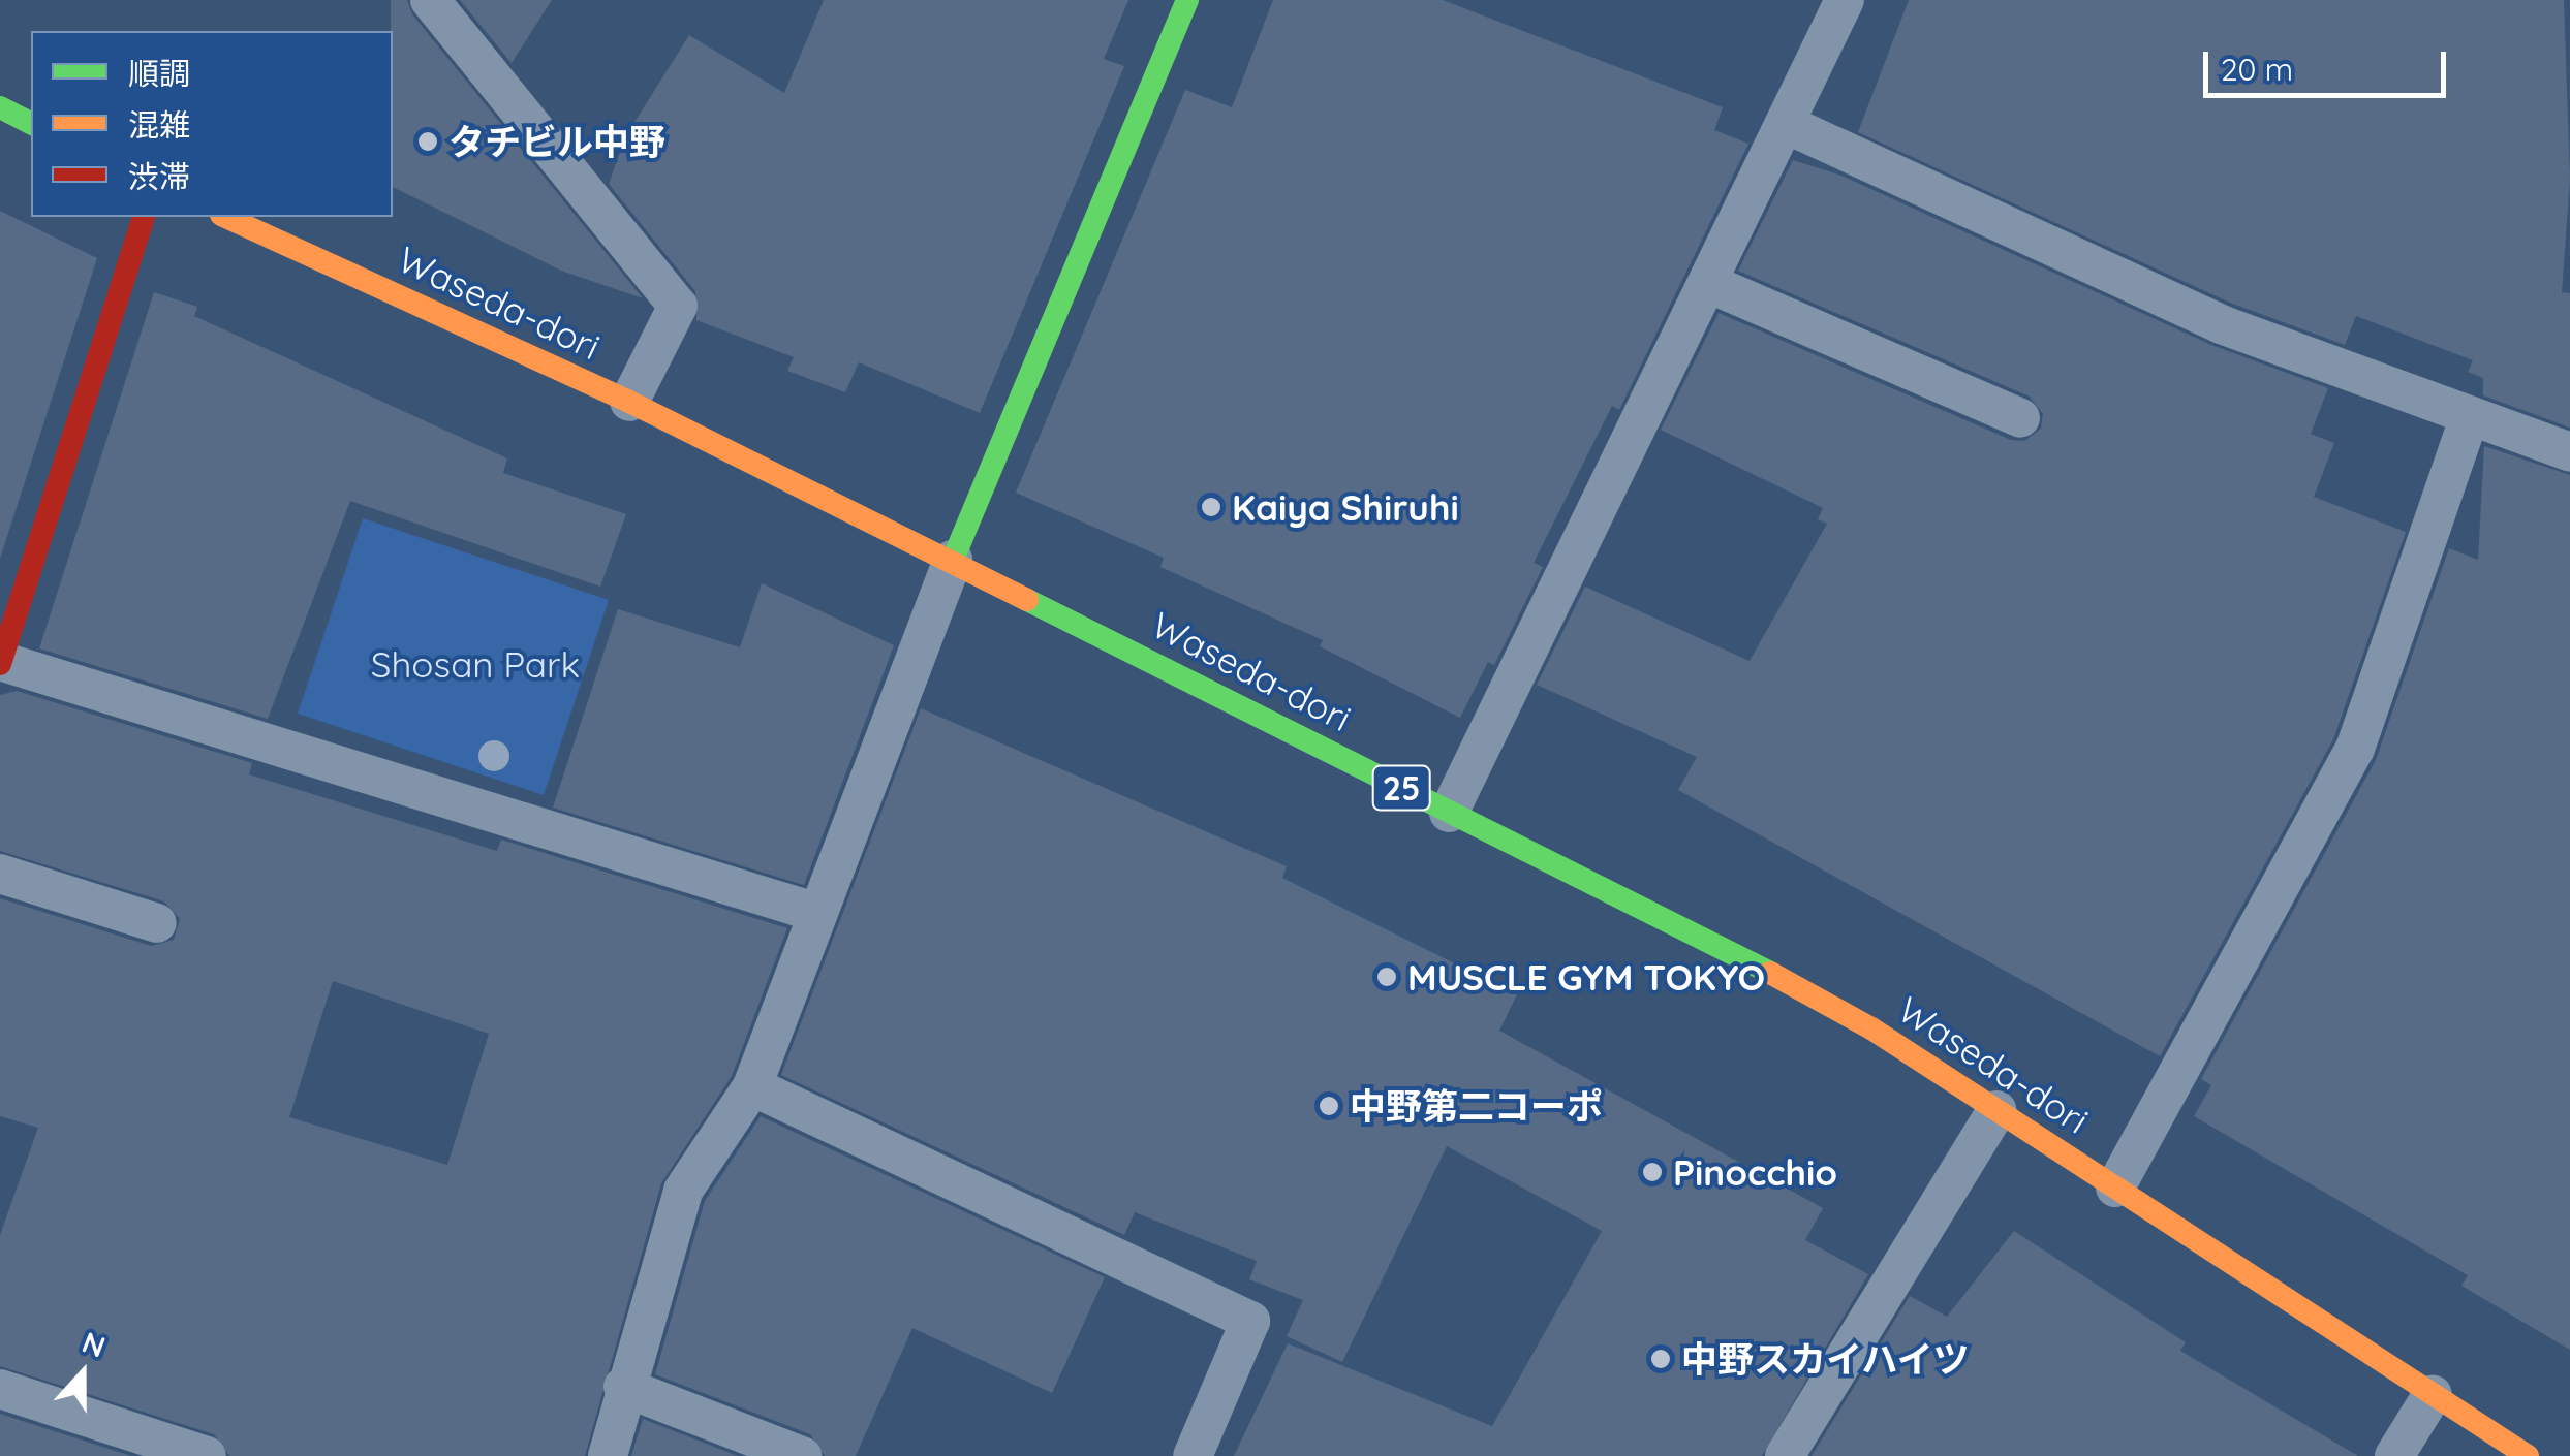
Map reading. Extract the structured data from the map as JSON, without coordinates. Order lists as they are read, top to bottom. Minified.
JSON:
{"streets":{"main road":["Waseda-dori","25"]},"parks":["Shosan Park"],"places":["タチビル中野","Kaiya Shiruhi","MUSCLE GYM TOKYO","中野第二コーポ","Pinocchio","中野スカイハイツ"],"legend":["順調","混雑","渋滞"],"scale_bar":"20 m","north":"top"}
